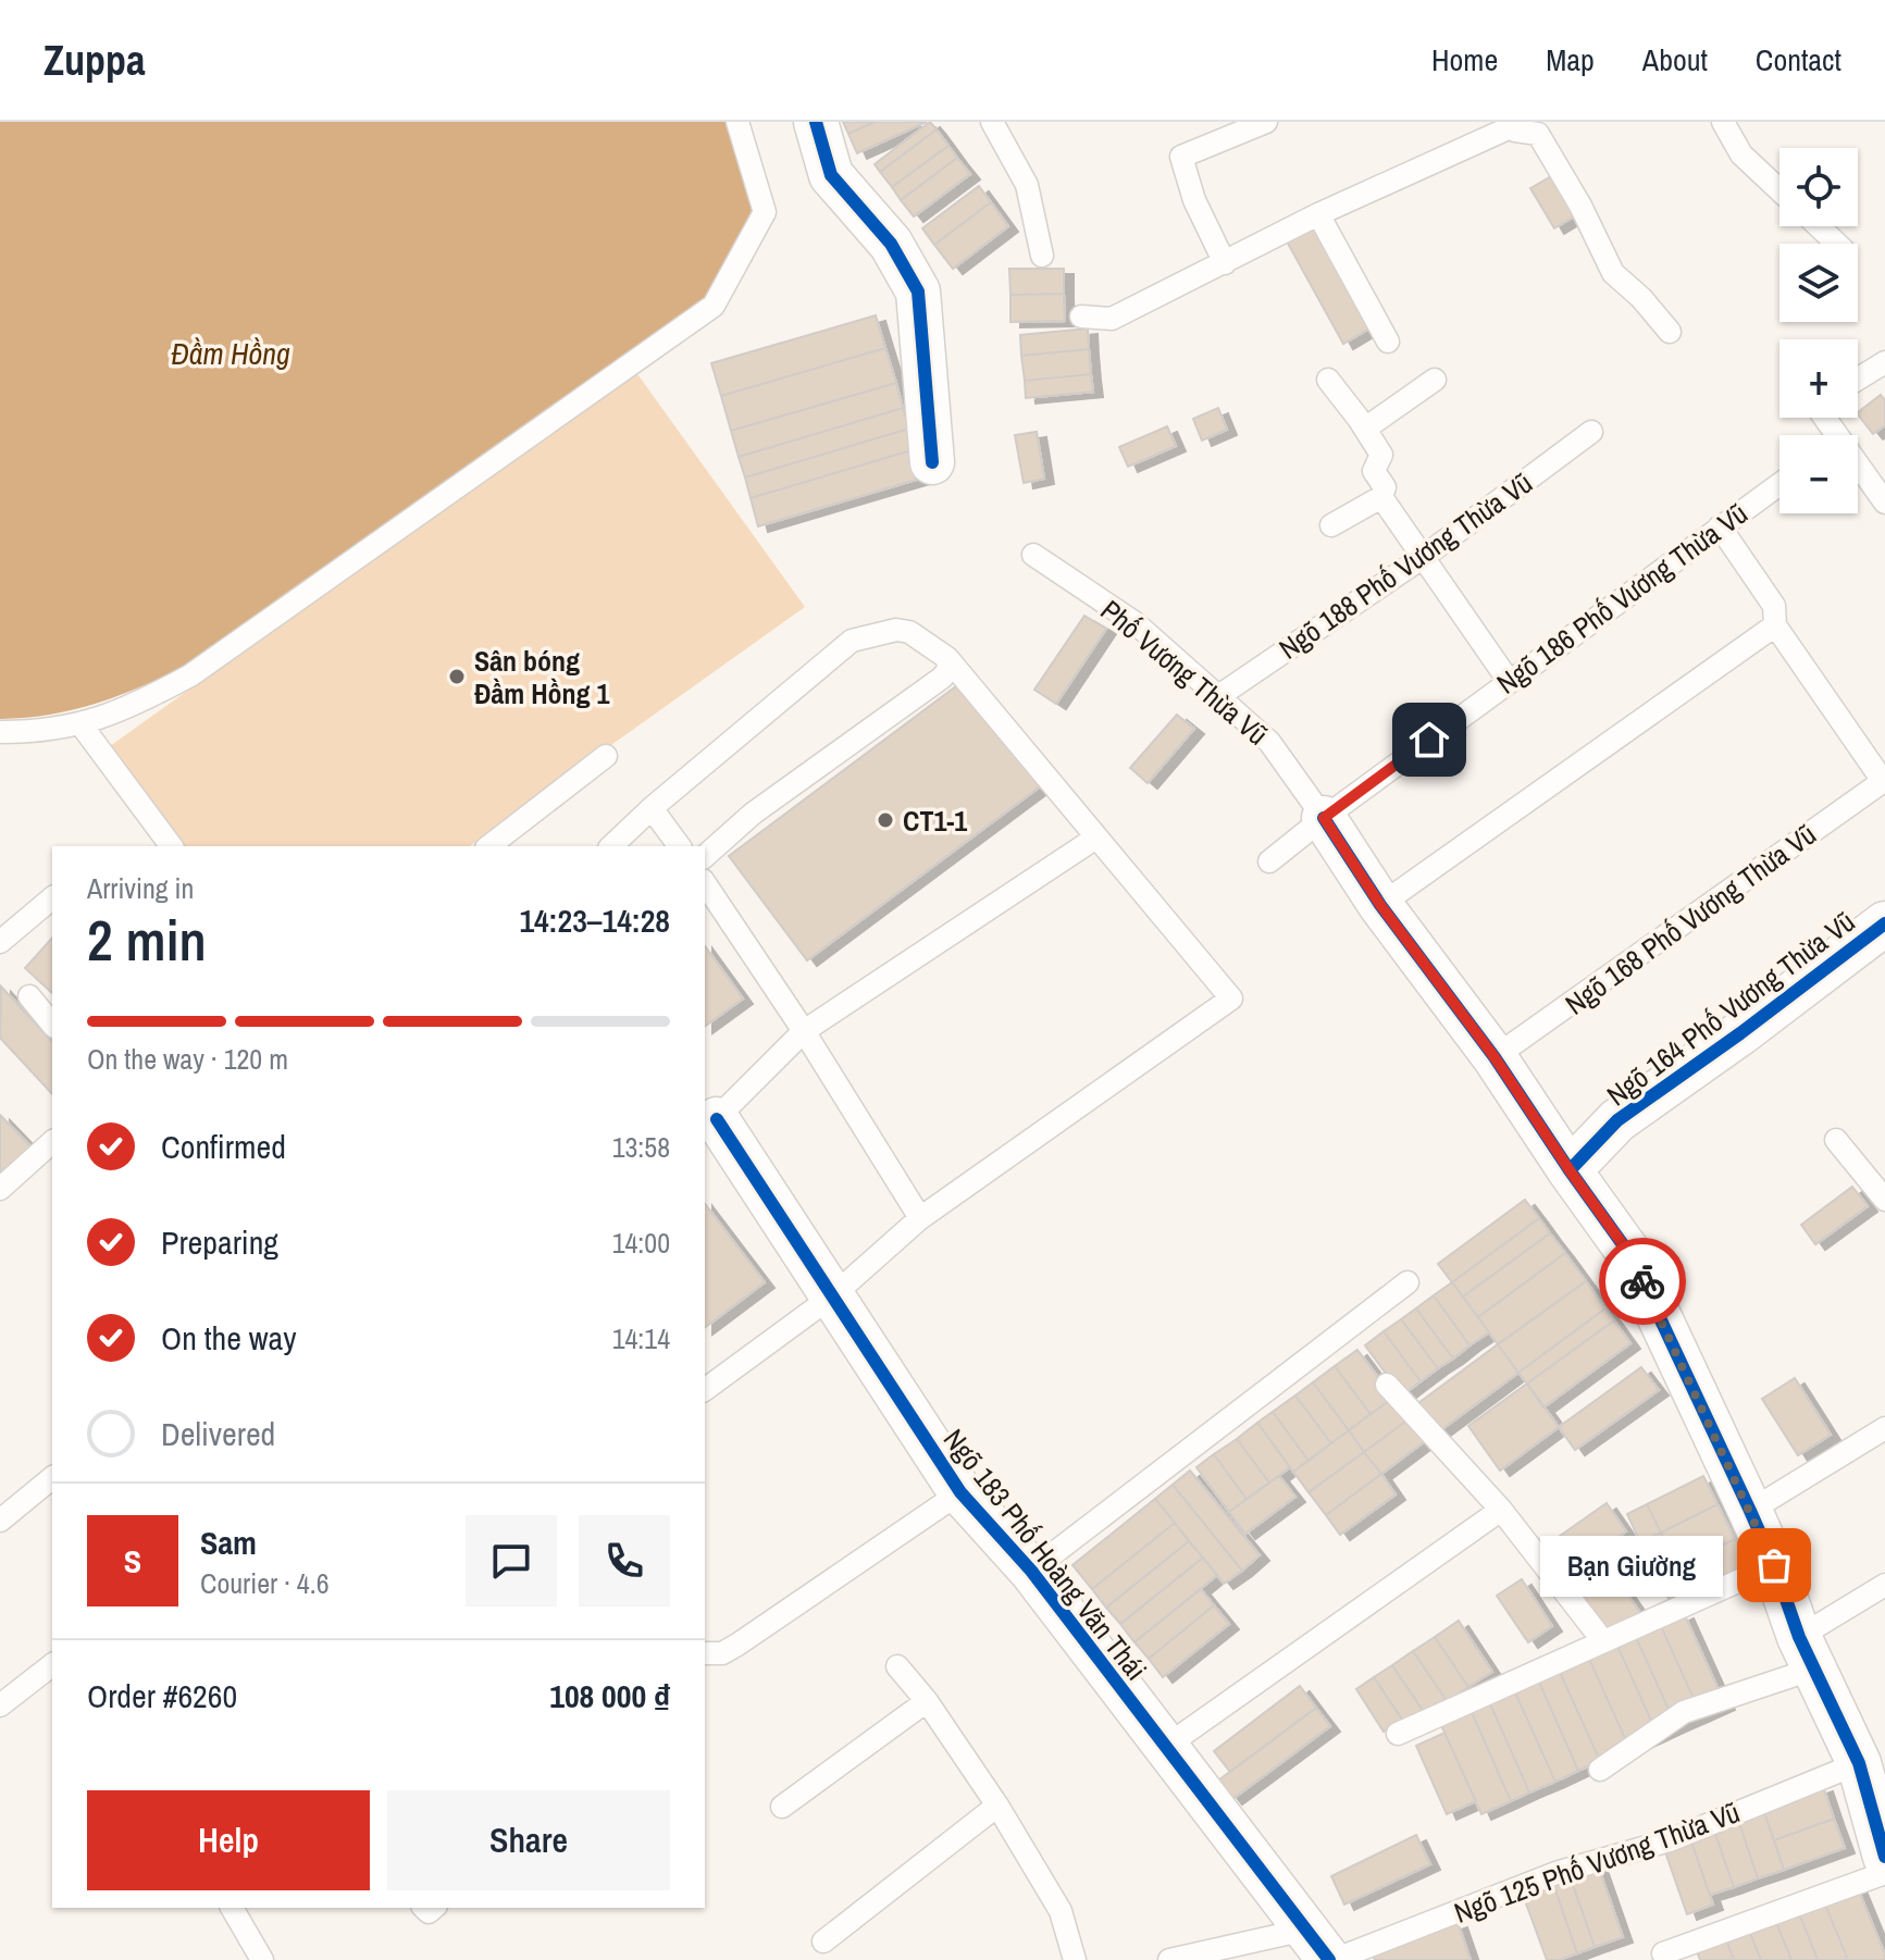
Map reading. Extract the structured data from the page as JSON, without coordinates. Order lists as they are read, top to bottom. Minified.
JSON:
{"streets":{"street":["Phố Vương Thừa Vũ","Ngõ 164 Phố Vương Thừa Vũ","Ngõ 183 Phố Hoàng Văn Thái"],"lane":["Ngõ 188 Phố Vương Thừa Vũ","Ngõ 186 Phố Vương Thừa Vũ","Ngõ 168 Phố Vương Thừa Vũ","Ngõ 125 Phố Vương Thừa Vũ"]},"crossings":[["Ngõ 188 Phố Vương Thừa Vũ","Phố Vương Thừa Vũ"],["Ngõ 186 Phố Vương Thừa Vũ","Phố Vương Thừa Vũ"],["Phố Vương Thừa Vũ","Ngõ 168 Phố Vương Thừa Vũ"],["Phố Vương Thừa Vũ","Ngõ 164 Phố Vương Thừa Vũ"],["Phố Vương Thừa Vũ","Ngõ 125 Phố Vương Thừa Vũ"],["Ngõ 183 Phố Hoàng Văn Thái","Ngõ 125 Phố Vương Thừa Vũ"]],"water":["Đầm Hồng"],"places":["Sân bóng Đầm Hồng 1","CT1-1","Bạn Giường"],"page":{"header":"Zuppa","nav":["Home","Map","About","Contact"],"map_buttons":["+","−"],"heading":["2 min","Arriving in","14:23–14:28"],"panel":["Sam","Courier · 4.6","Order #6260","108 000 ₫"],"bar":"On the way · 120 m","list":[["Confirmed","13:58"],["Preparing","14:00"],["On the way","14:14"],"Delivered"],"round":"S","bubble":"Bạn Giường","buttons":["Help","Share"]}}
